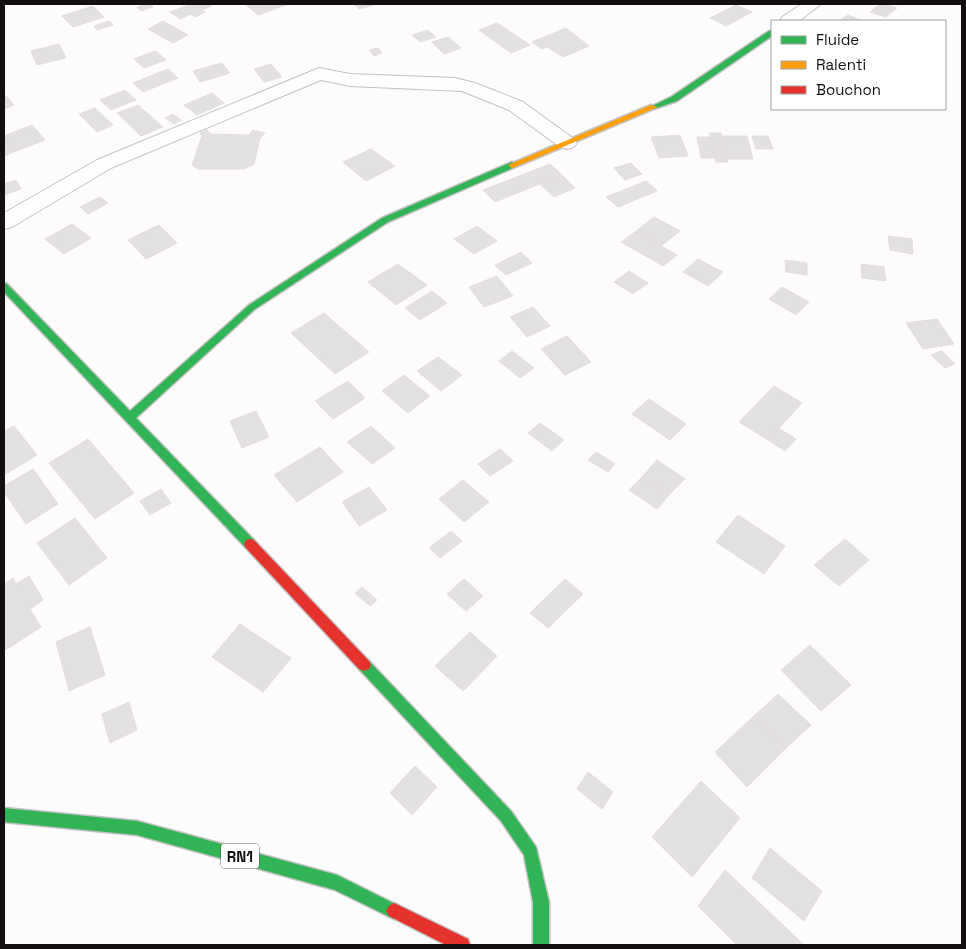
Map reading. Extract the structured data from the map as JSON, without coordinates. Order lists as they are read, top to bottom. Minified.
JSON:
{"streets":{"main road":["RN1"]},"legend":["Fluide","Ralenti","Bouchon"]}
